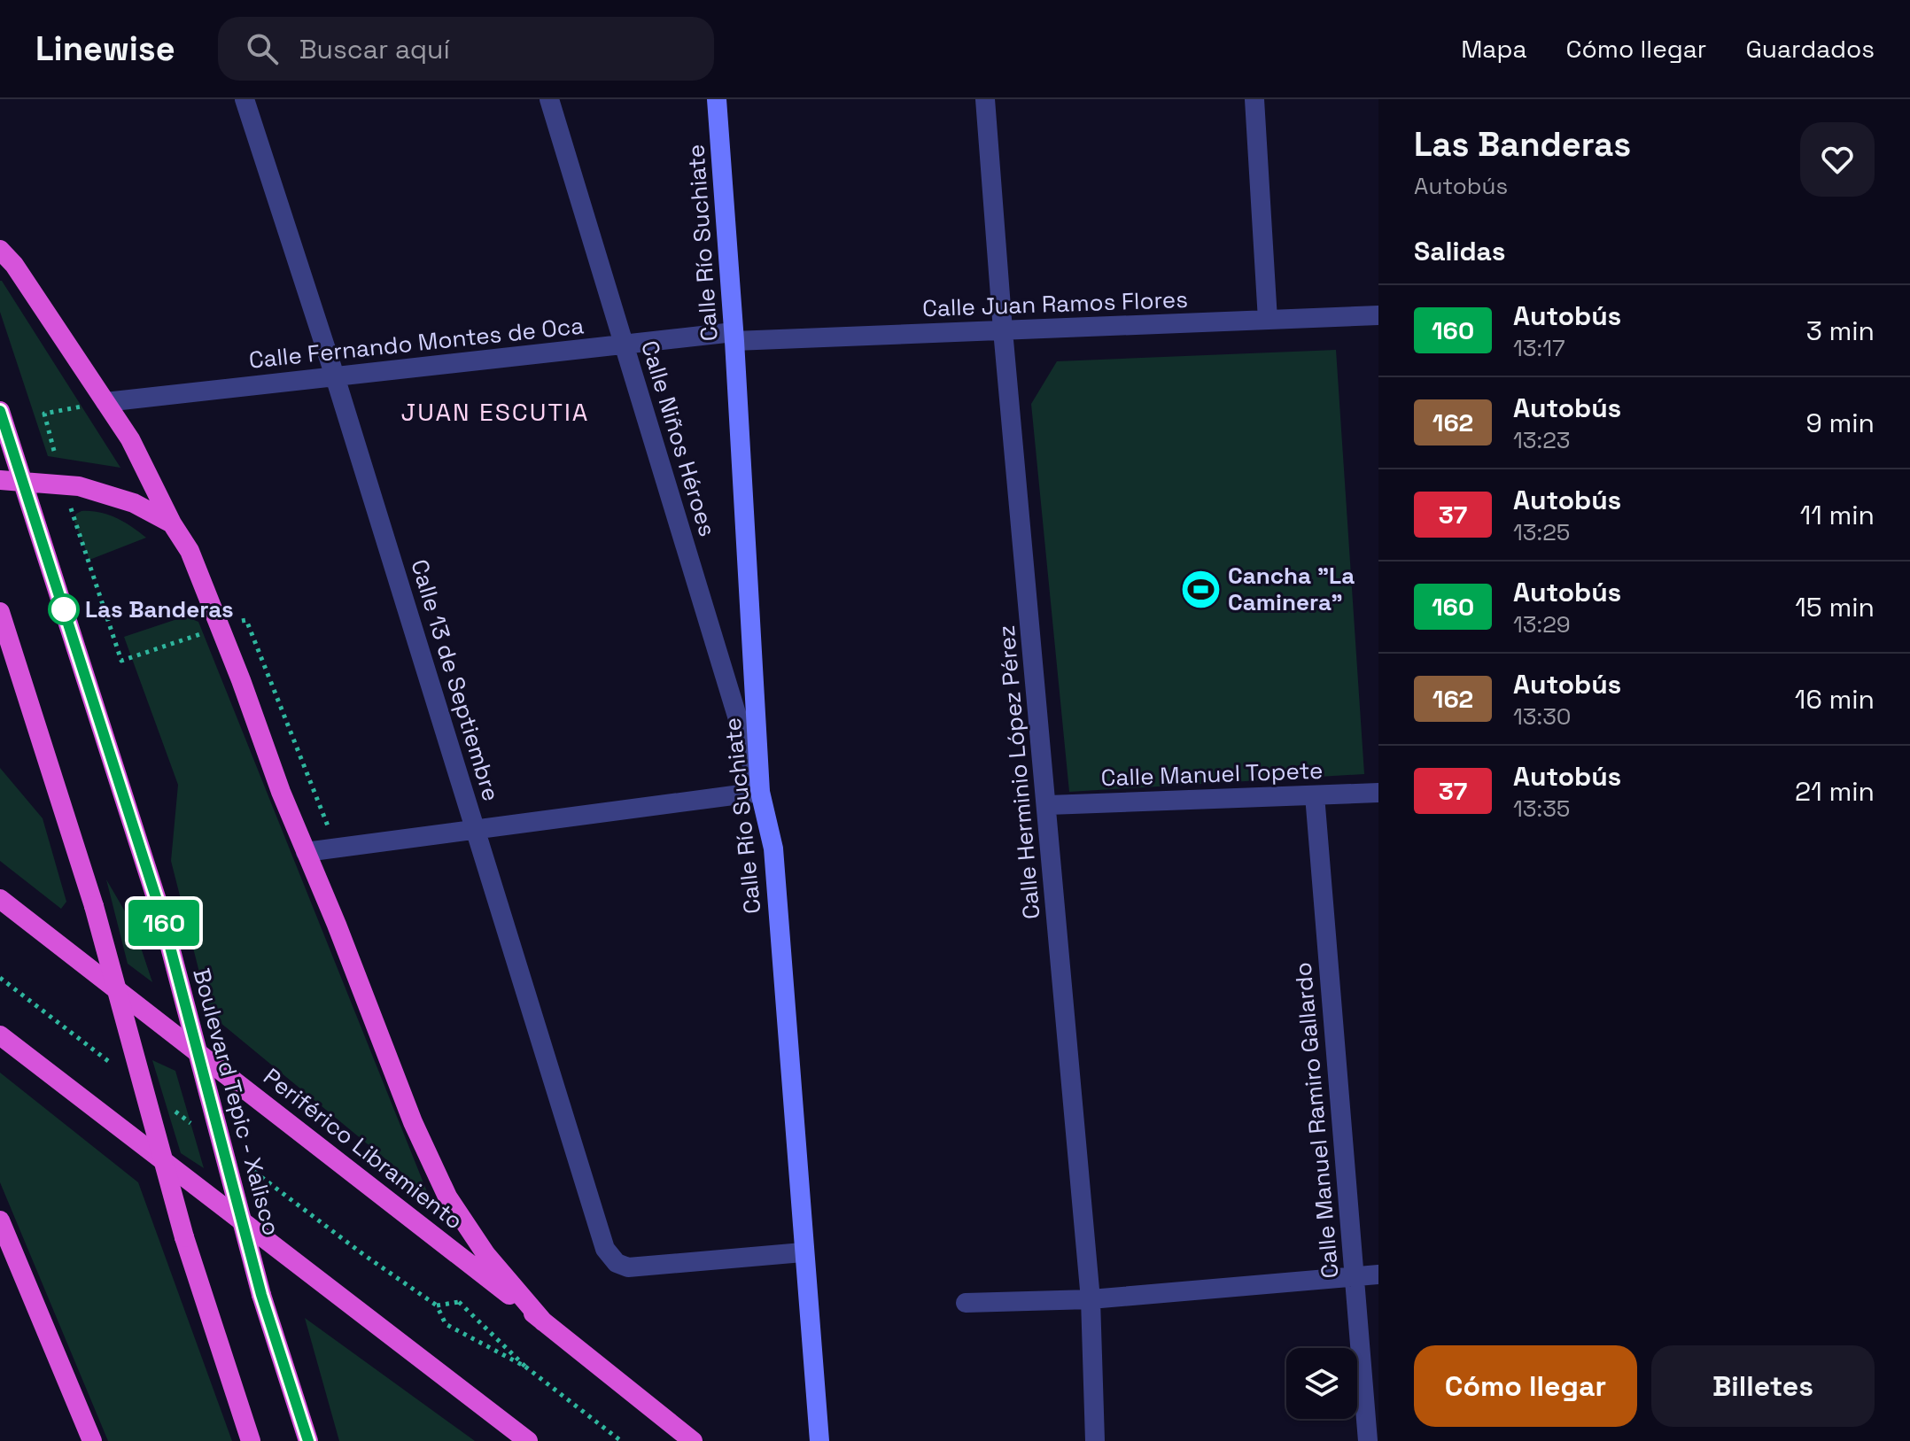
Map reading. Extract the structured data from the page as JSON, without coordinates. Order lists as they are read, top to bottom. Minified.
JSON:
{"streets":{"highway":["Boulevard Tepic - Xalisco","Periférico Libramiento"],"main road":["Calle Río Suchiate"],"street":["Calle Juan Ramos Flores","Calle Fernando Montes de Oca","Calle Niños Héroes","Calle 13 de Septiembre","Calle Herminio López Pérez","Calle Manuel Topete","Calle Manuel Ramiro Gallardo"]},"crossings":[["Calle Río Suchiate","Calle Juan Ramos Flores"],["Calle Río Suchiate","Calle Fernando Montes de Oca"],["Calle Río Suchiate","Calle Niños Héroes"],["Calle Río Suchiate","Calle 13 de Septiembre"],["Calle Juan Ramos Flores","Calle Fernando Montes de Oca"],["Calle Juan Ramos Flores","Calle Herminio López Pérez"],["Calle Fernando Montes de Oca","Calle Niños Héroes"],["Calle Fernando Montes de Oca","Calle 13 de Septiembre"],["Calle Herminio López Pérez","Calle Manuel Topete"],["Calle Manuel Topete","Calle Manuel Ramiro Gallardo"]],"districts":["JUAN ESCUTIA"],"places":{"sports":["Cancha \"La Caminera\""],"other":["Las Banderas"]},"lines":["bus line 160"],"page":{"header":"Linewise","search":"Buscar aquí","nav":["Mapa","Cómo llegar","Guardados"],"on_map":"160","heading":[["Las Banderas","Autobús"],"Salidas"],"list":[{"mark":"160","name":"Autobús","note":"13:17","value":"3 min"},{"mark":"162","name":"Autobús","note":"13:23","value":"9 min"},{"mark":"37","name":"Autobús","note":"13:25","value":"11 min"},{"mark":"160","name":"Autobús","note":"13:29","value":"15 min"},{"mark":"162","name":"Autobús","note":"13:30","value":"16 min"},{"mark":"37","name":"Autobús","note":"13:35","value":"21 min"}],"buttons":["Cómo llegar","Billetes"]}}
